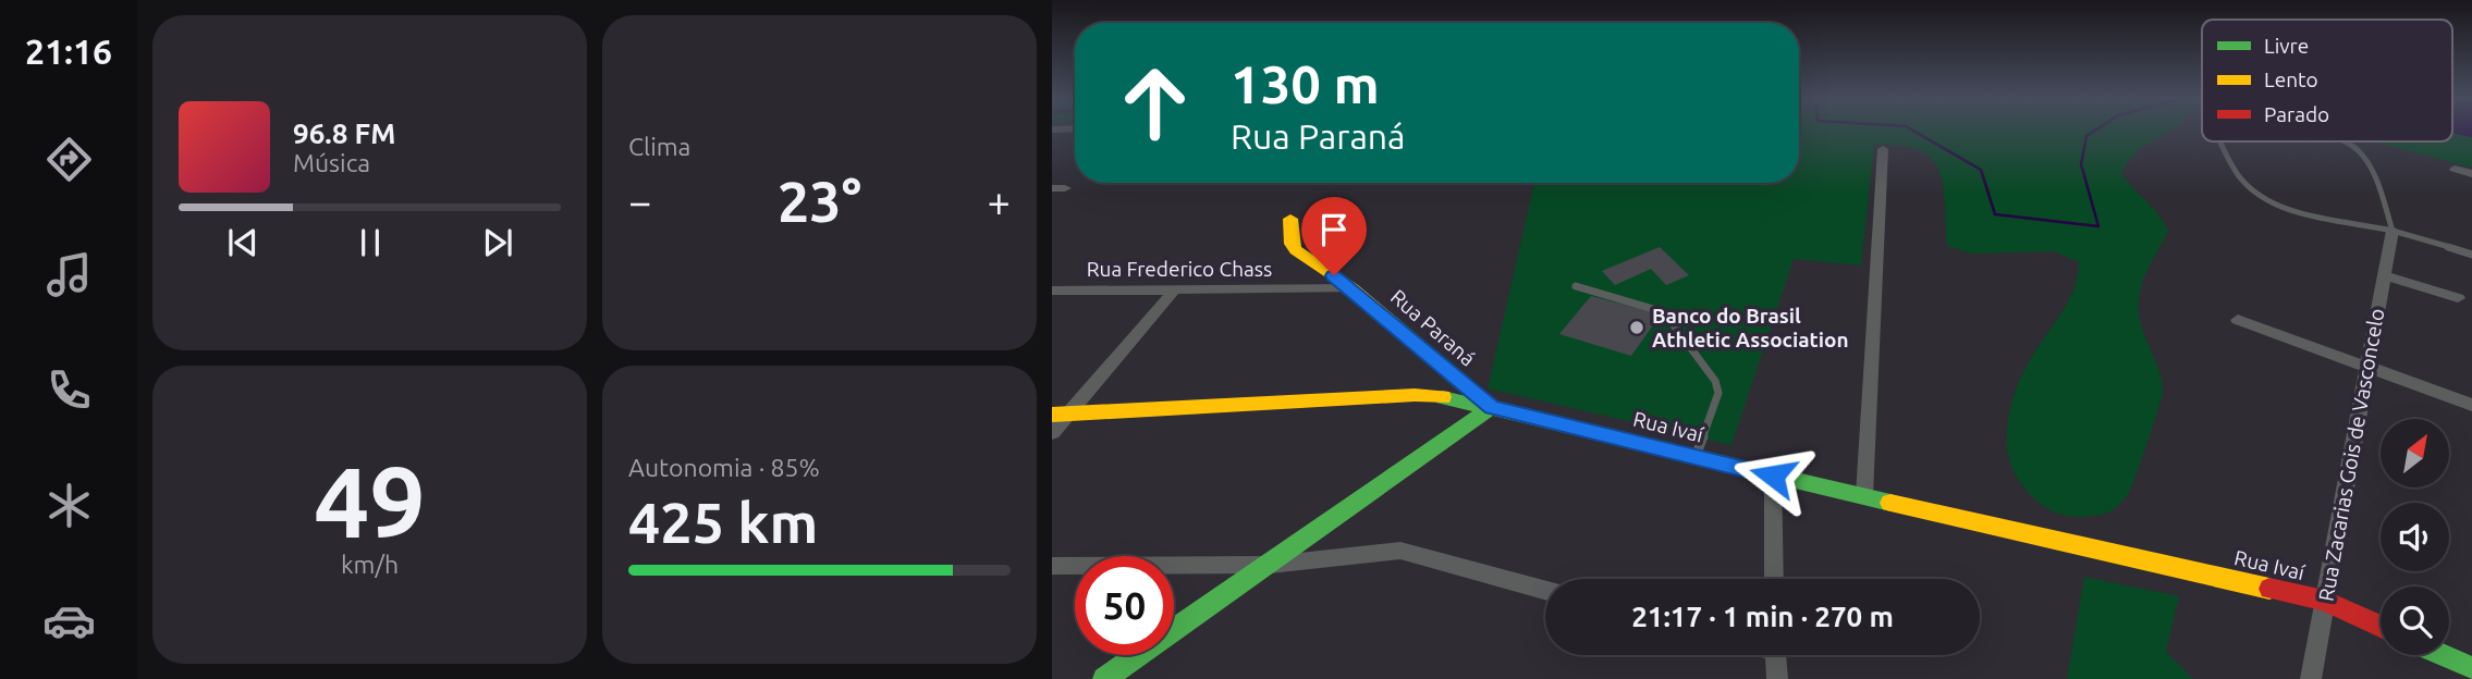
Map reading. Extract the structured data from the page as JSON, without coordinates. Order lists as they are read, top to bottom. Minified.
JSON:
{"streets":{"main road":["Rua Paraná","Rua Ivaí"],"street":["Rua Frederico Chass","Rua Zacarias Gois de Vasconcelo"]},"crossings":[["Rua Frederico Chass","Rua Paraná"],["Rua Paraná","Rua Ivaí"],["Rua Ivaí","Rua Zacarias Gois de Vasconcelo"]],"places":["Banco do Brasil Athletic Association"],"legend":["Livre","Lento","Parado"],"north":"top right","page":{"tabs":"21:16","tile":["Clima",["49","km/h"],["Autonomia · 85%","425 km"]],"turn":["130 m","Rua Paraná"],"song":["96.8 FM","Música"],"heat":["−","23°","+"],"limit":"50","trip":"21:17 · 1 min · 270 m"}}
